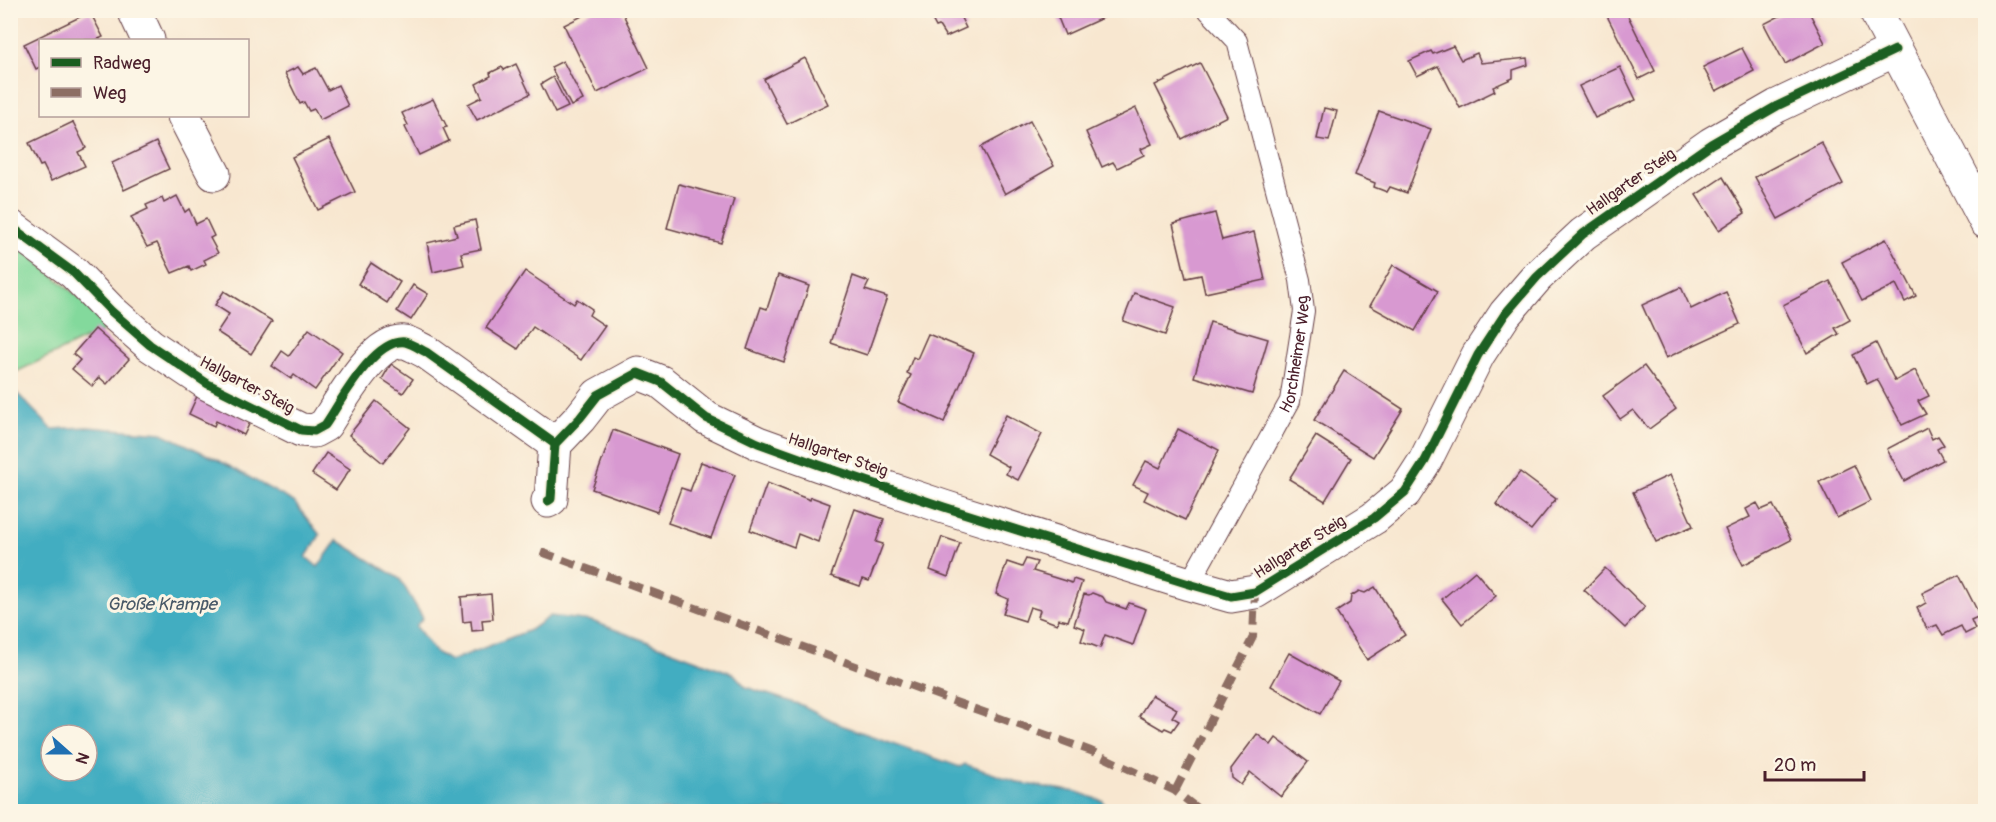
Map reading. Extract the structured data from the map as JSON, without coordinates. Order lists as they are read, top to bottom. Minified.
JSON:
{"streets":{"street":["Hallgarter Steig"],"lane":["Horchheimer Weg"]},"crossings":[["Hallgarter Steig","Horchheimer Weg"]],"water":["Große Krampe"],"legend":["Radweg","Weg"],"scale_bar":"20 m","north":"right"}
